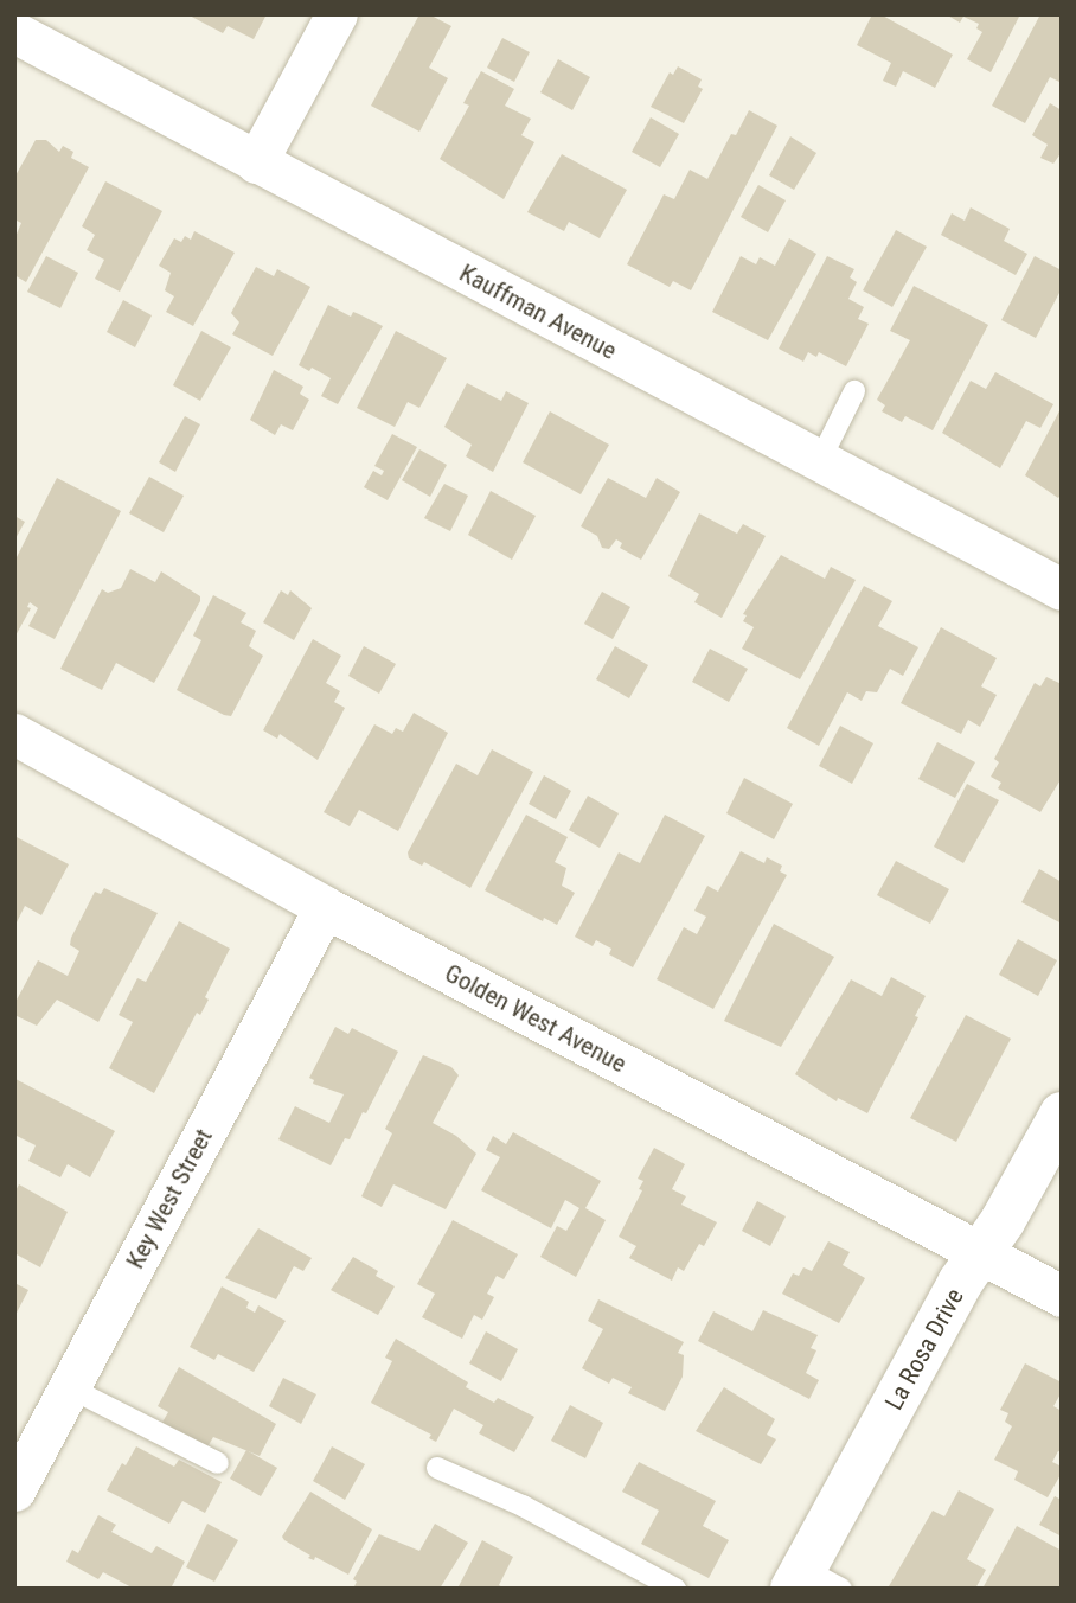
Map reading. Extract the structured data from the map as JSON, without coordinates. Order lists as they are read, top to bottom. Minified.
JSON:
{"streets":{"street":["Kauffman Avenue","Golden West Avenue","Key West Street","La Rosa Drive"]},"crossings":[["Golden West Avenue","Key West Street"],["Golden West Avenue","La Rosa Drive"]]}
